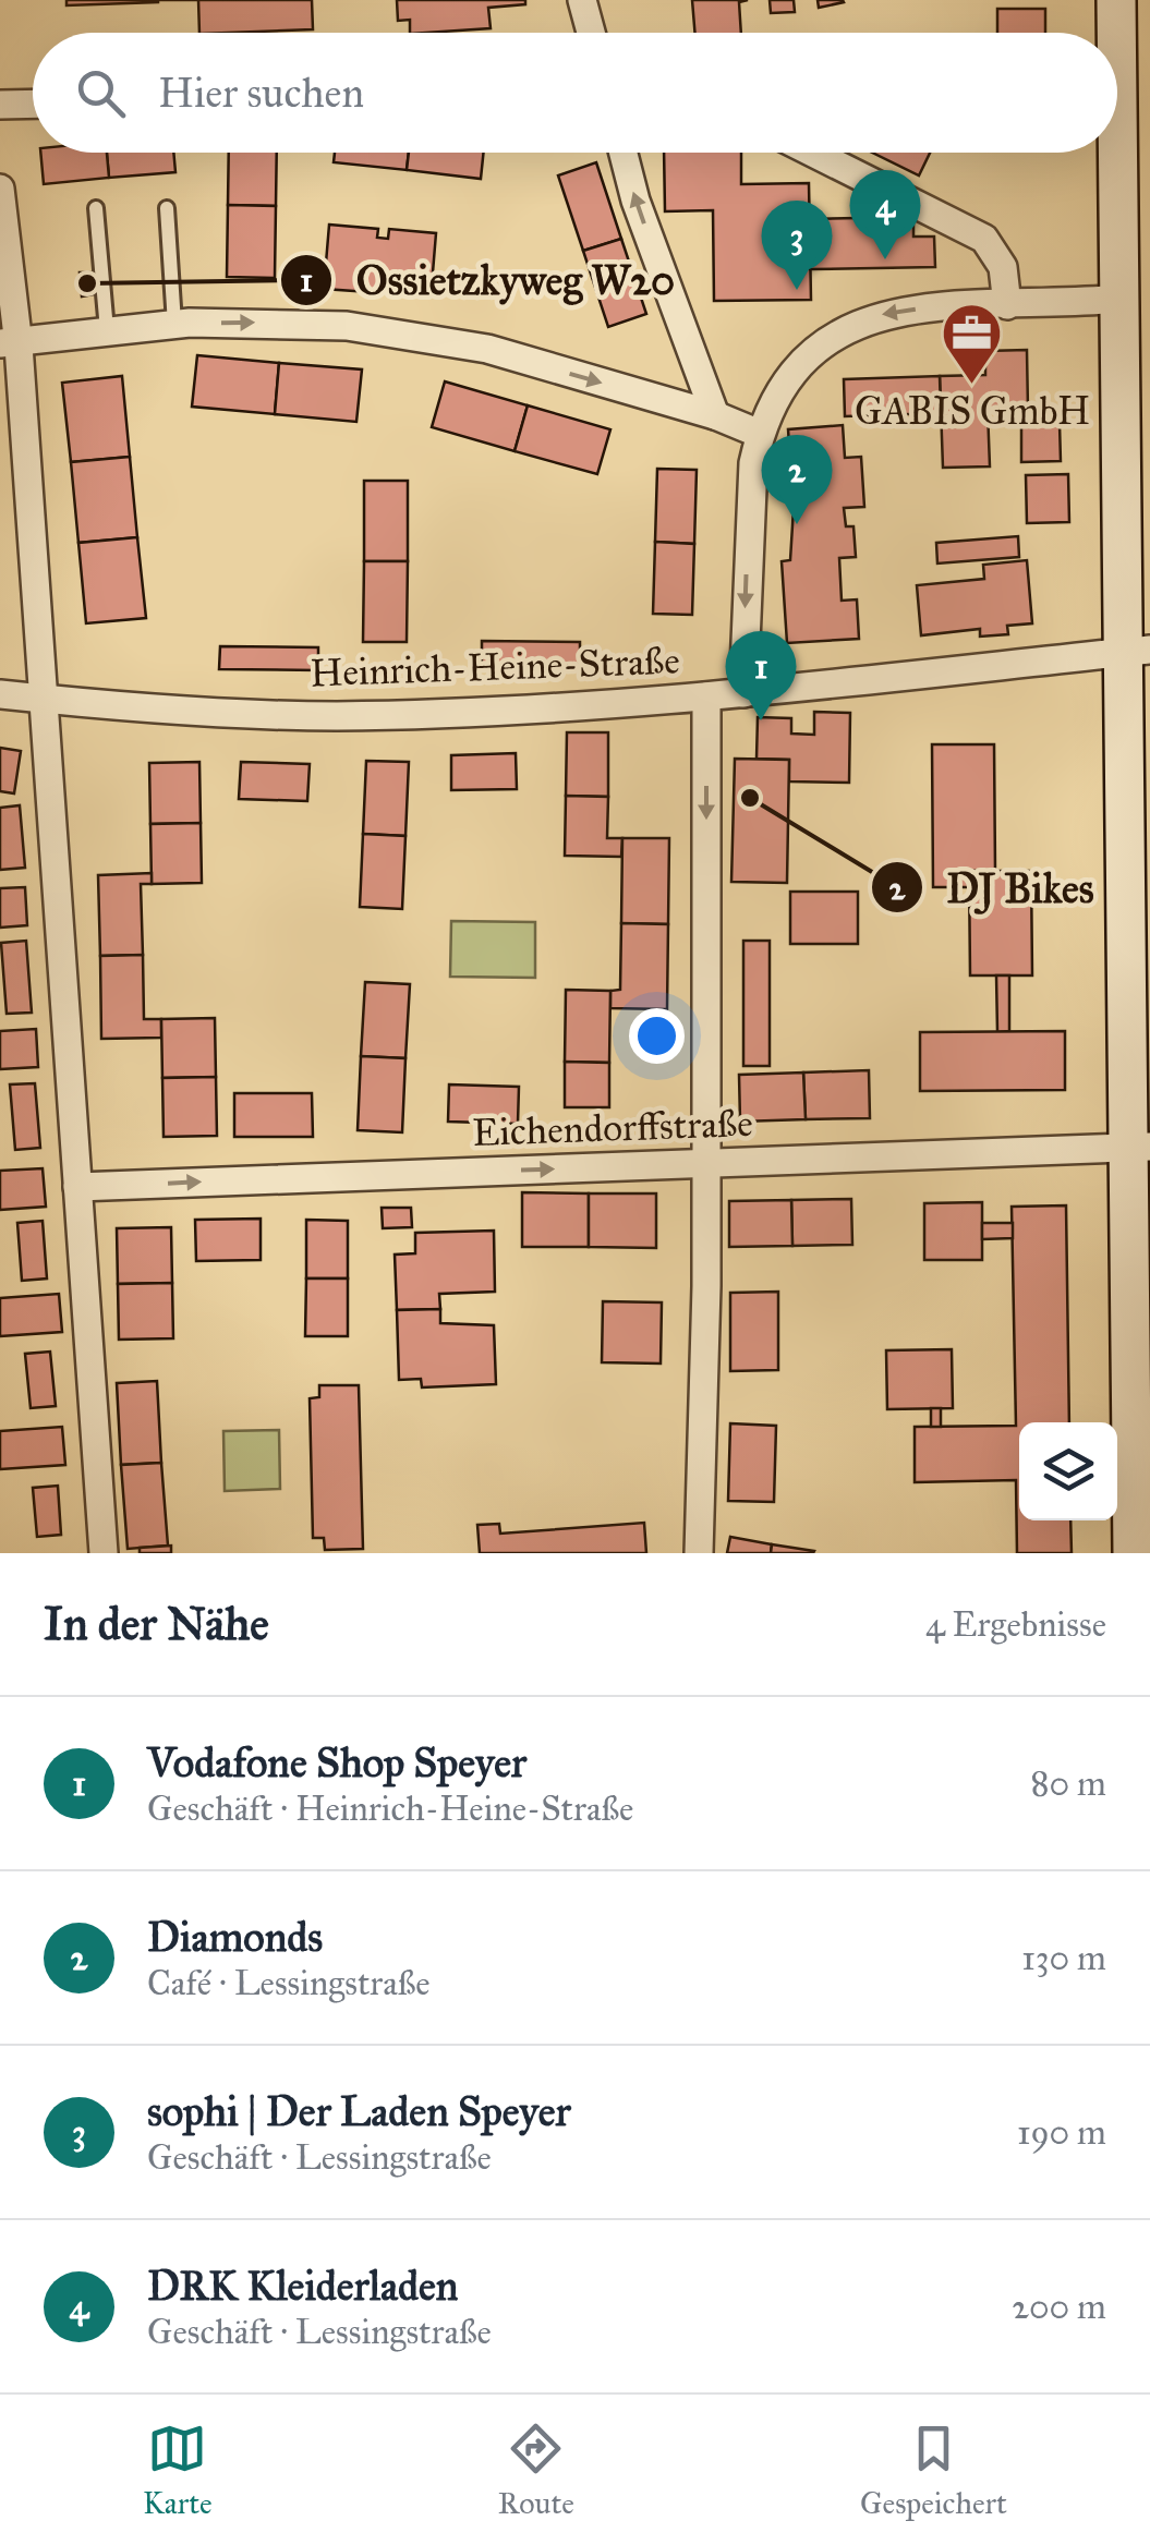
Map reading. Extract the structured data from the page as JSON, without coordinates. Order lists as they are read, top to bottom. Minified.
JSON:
{"streets":{"street":["Heinrich-Heine-Straße","Eichendorffstraße"]},"one_way":["Eichendorffstraße"],"places":{"other":["Ossietzkyweg W20","DJ Bikes"],"office":["GABIS GmbH"]},"page":{"search":"Hier suchen","pins":["4","3","2","1"],"heading":["In der Nähe","4 Ergebnisse"],"list":[{"mark":"1","name":"Vodafone Shop Speyer","note":"Geschäft · Heinrich-Heine-Straße","value":"80 m"},{"mark":"2","name":"Diamonds","note":"Café · Lessingstraße","value":"130 m"},{"mark":"3","name":"sophi | Der Laden Speyer","note":"Geschäft · Lessingstraße","value":"190 m"},{"mark":"4","name":"DRK Kleiderladen","note":"Geschäft · Lessingstraße","value":"200 m"}],"nav":["Karte","Route","Gespeichert"]}}
